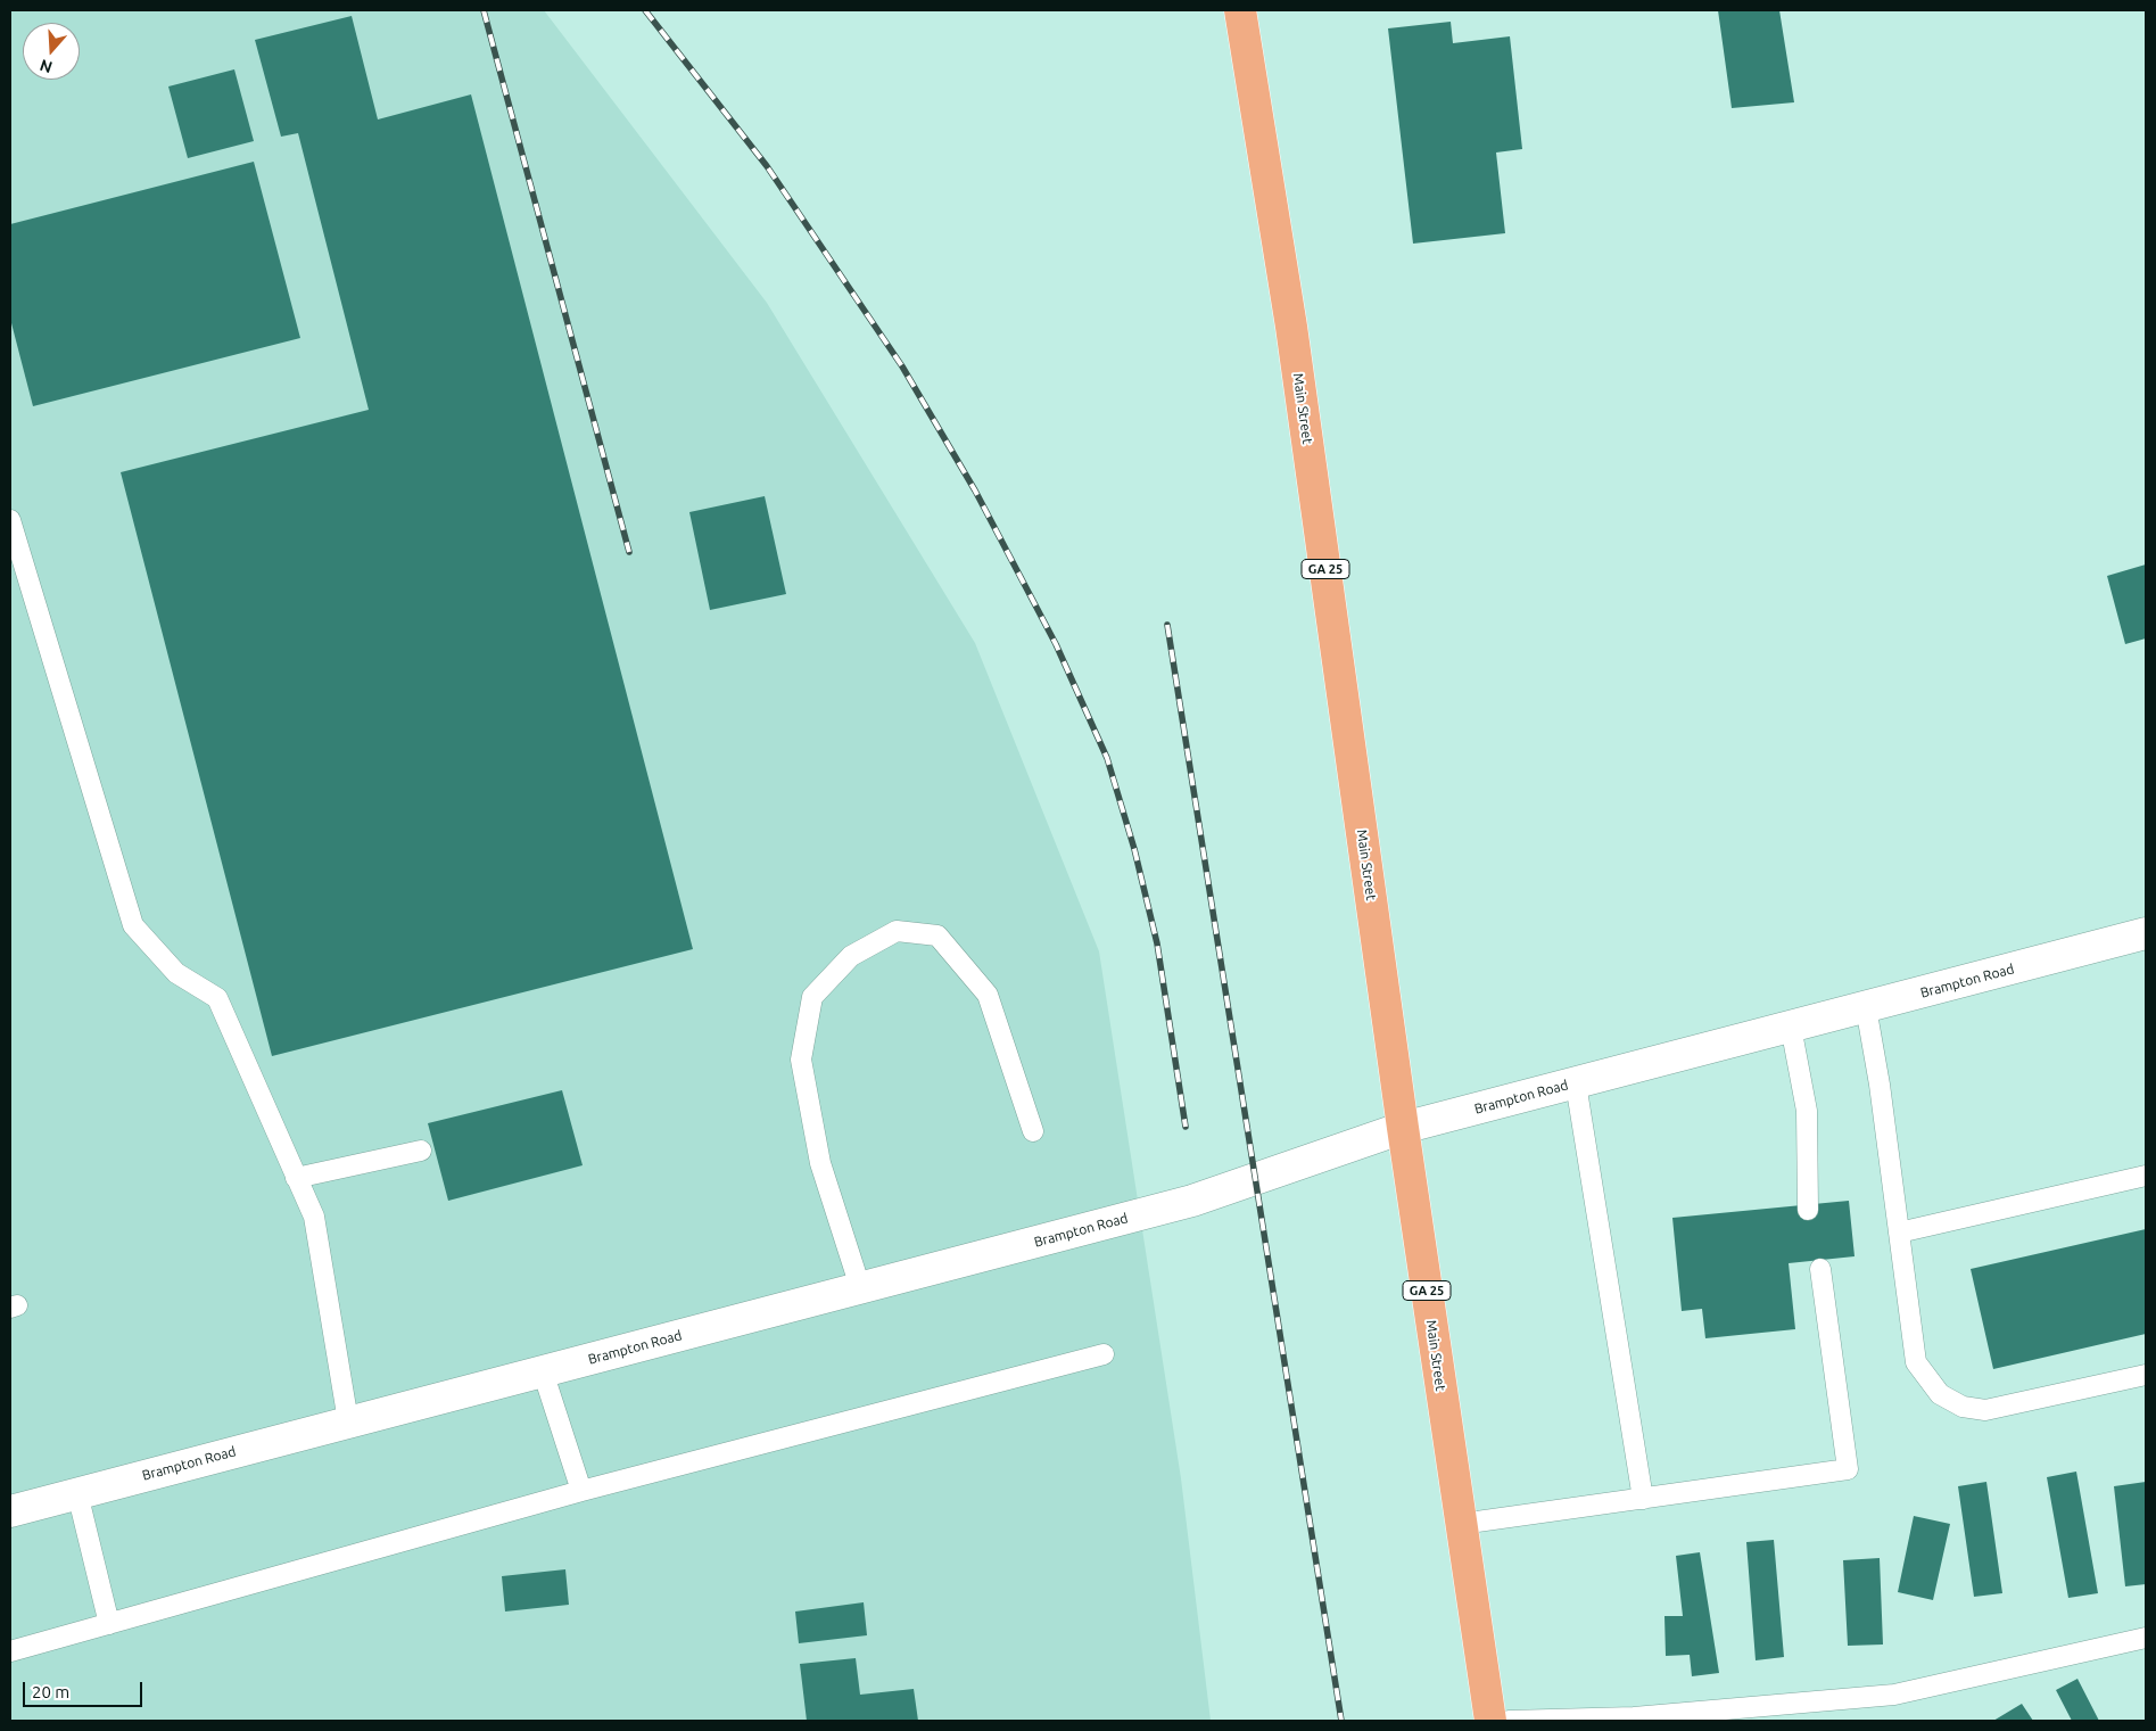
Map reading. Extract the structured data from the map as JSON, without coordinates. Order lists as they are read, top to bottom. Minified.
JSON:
{"streets":{"main road":["Main Street","GA 25"],"street":["Brampton Road"]},"crossings":[["Main Street","Brampton Road"]],"scale_bar":"20 m","north":"bottom"}
